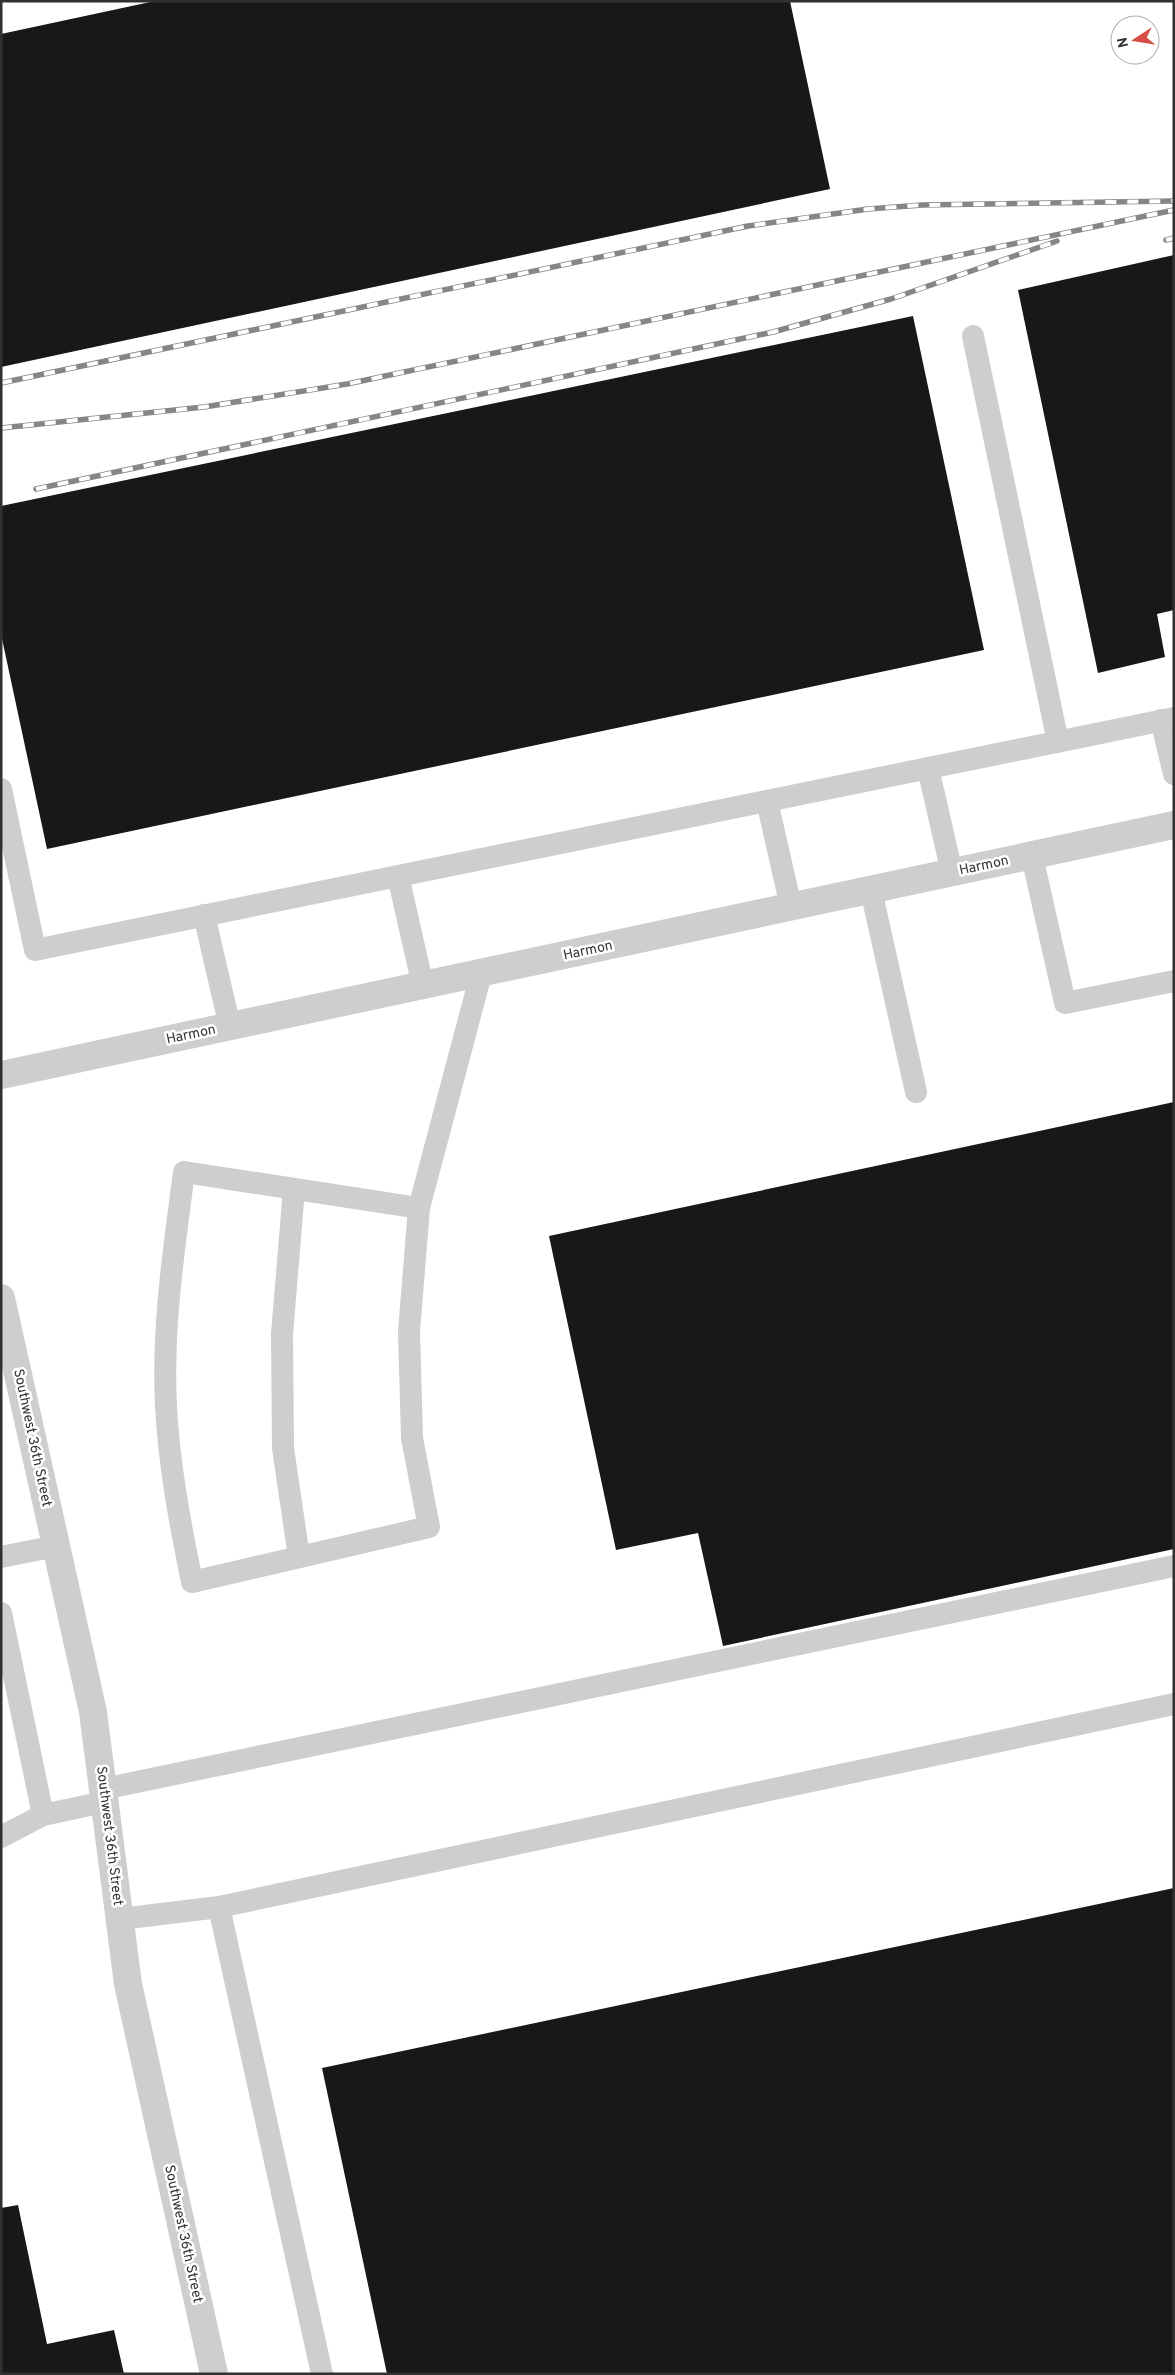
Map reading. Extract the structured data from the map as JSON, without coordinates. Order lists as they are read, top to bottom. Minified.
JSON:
{"streets":{"street":["Harmon","Southwest 36th Street"]},"north":"left"}
